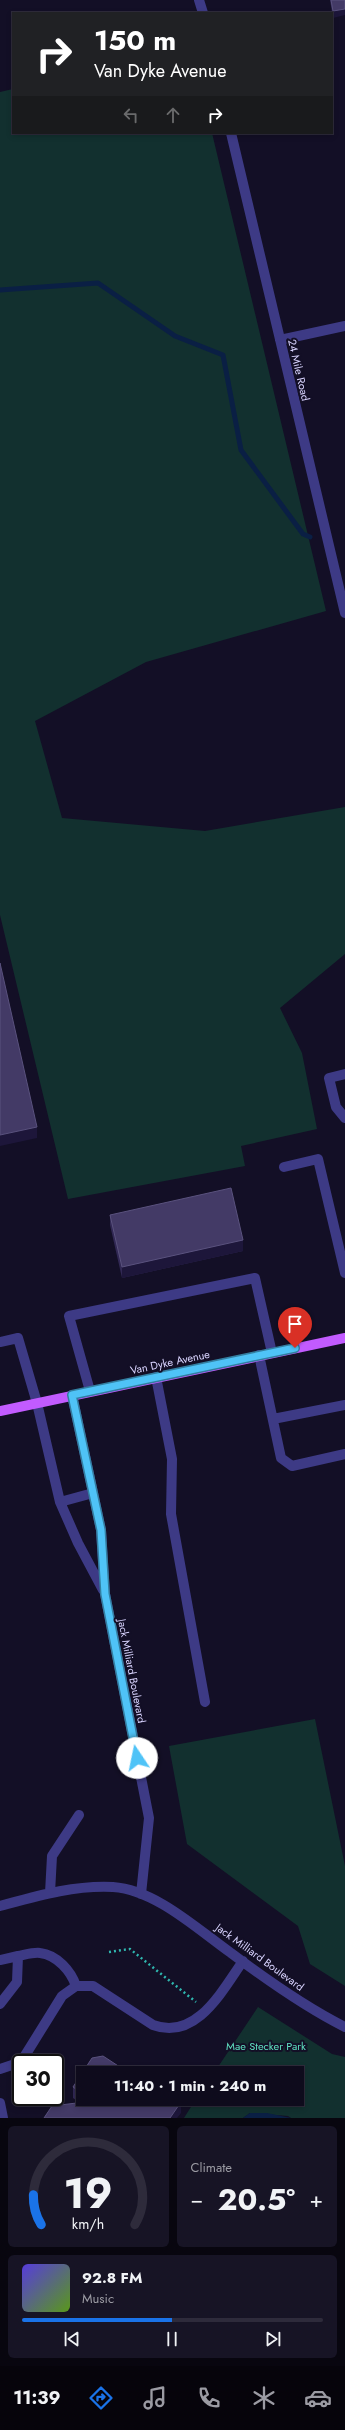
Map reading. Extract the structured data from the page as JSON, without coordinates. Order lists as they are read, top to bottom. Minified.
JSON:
{"streets":{"main road":["Van Dyke Avenue"],"street":["24 Mile Road","Jack Milliard Boulevard"]},"crossings":[["Van Dyke Avenue","Jack Milliard Boulevard"]],"parks":["Mae Stecker Park"],"page":{"turn":["150 m","Van Dyke Avenue"],"limit":"30","trip":"11:40 · 1 min · 240 m","tile":"Climate","heat":["−","20.5°","+"],"song":["92.8 FM","Music"],"tabs":"11:39","gauge":["19","km/h"]}}
